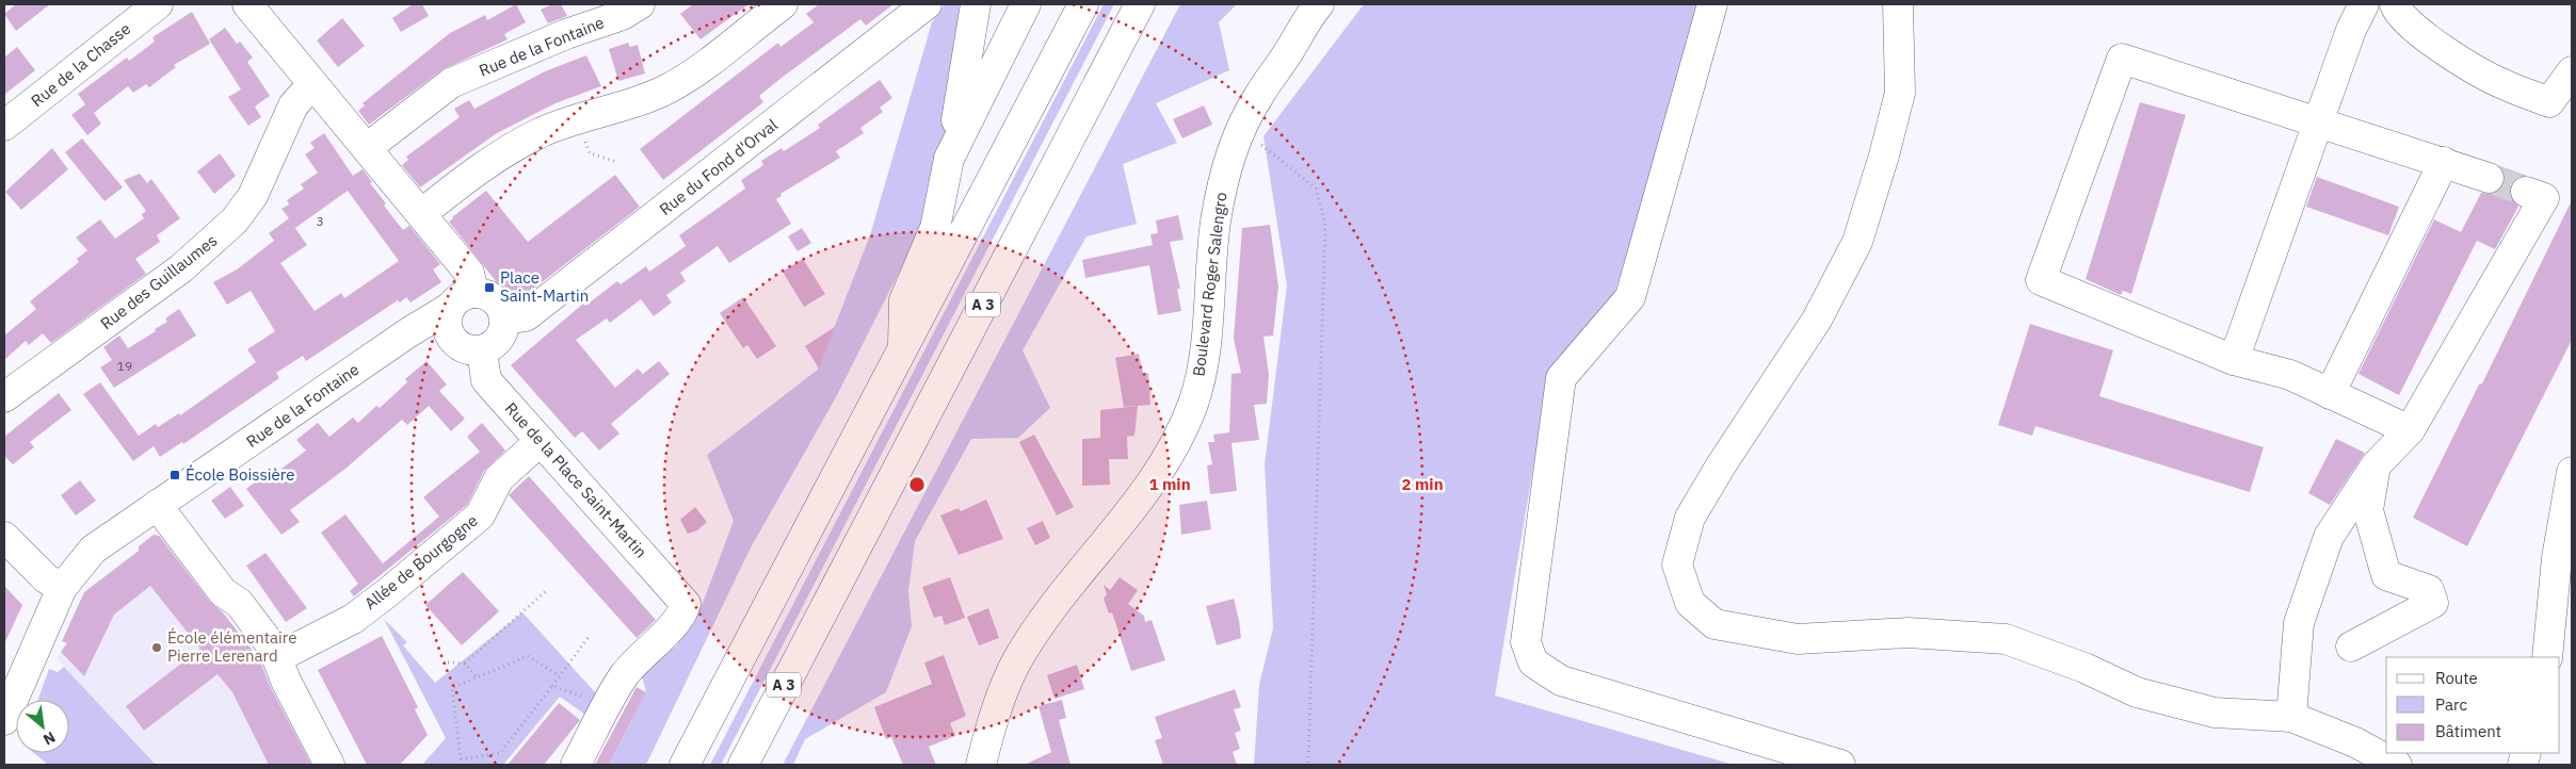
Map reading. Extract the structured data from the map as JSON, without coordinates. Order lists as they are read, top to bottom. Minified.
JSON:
{"streets":{"main road":["Rue de la Fontaine","Rue de la Chasse","Rue du Fond d'Orval","Rue des Guillaumes","Boulevard Roger Salengro","A 3","Rue de la Place Saint-Martin","Allée de Bourgogne"]},"crossings":[["Rue de la Fontaine","Rue du Fond d'Orval"],["Rue de la Fontaine","Rue de la Place Saint-Martin"],["Rue du Fond d'Orval","Rue de la Place Saint-Martin"],["Rue de la Place Saint-Martin","Allée de Bourgogne"]],"places":{"transit":["Place Saint-Martin","École Boissière"],"other":["École élémentaire Pierre Lerenard"]},"house_numbers":["3","19"],"legend":["Route","Parc","Bâtiment"],"north":"bottom right","rings":["1 min","2 min"]}
